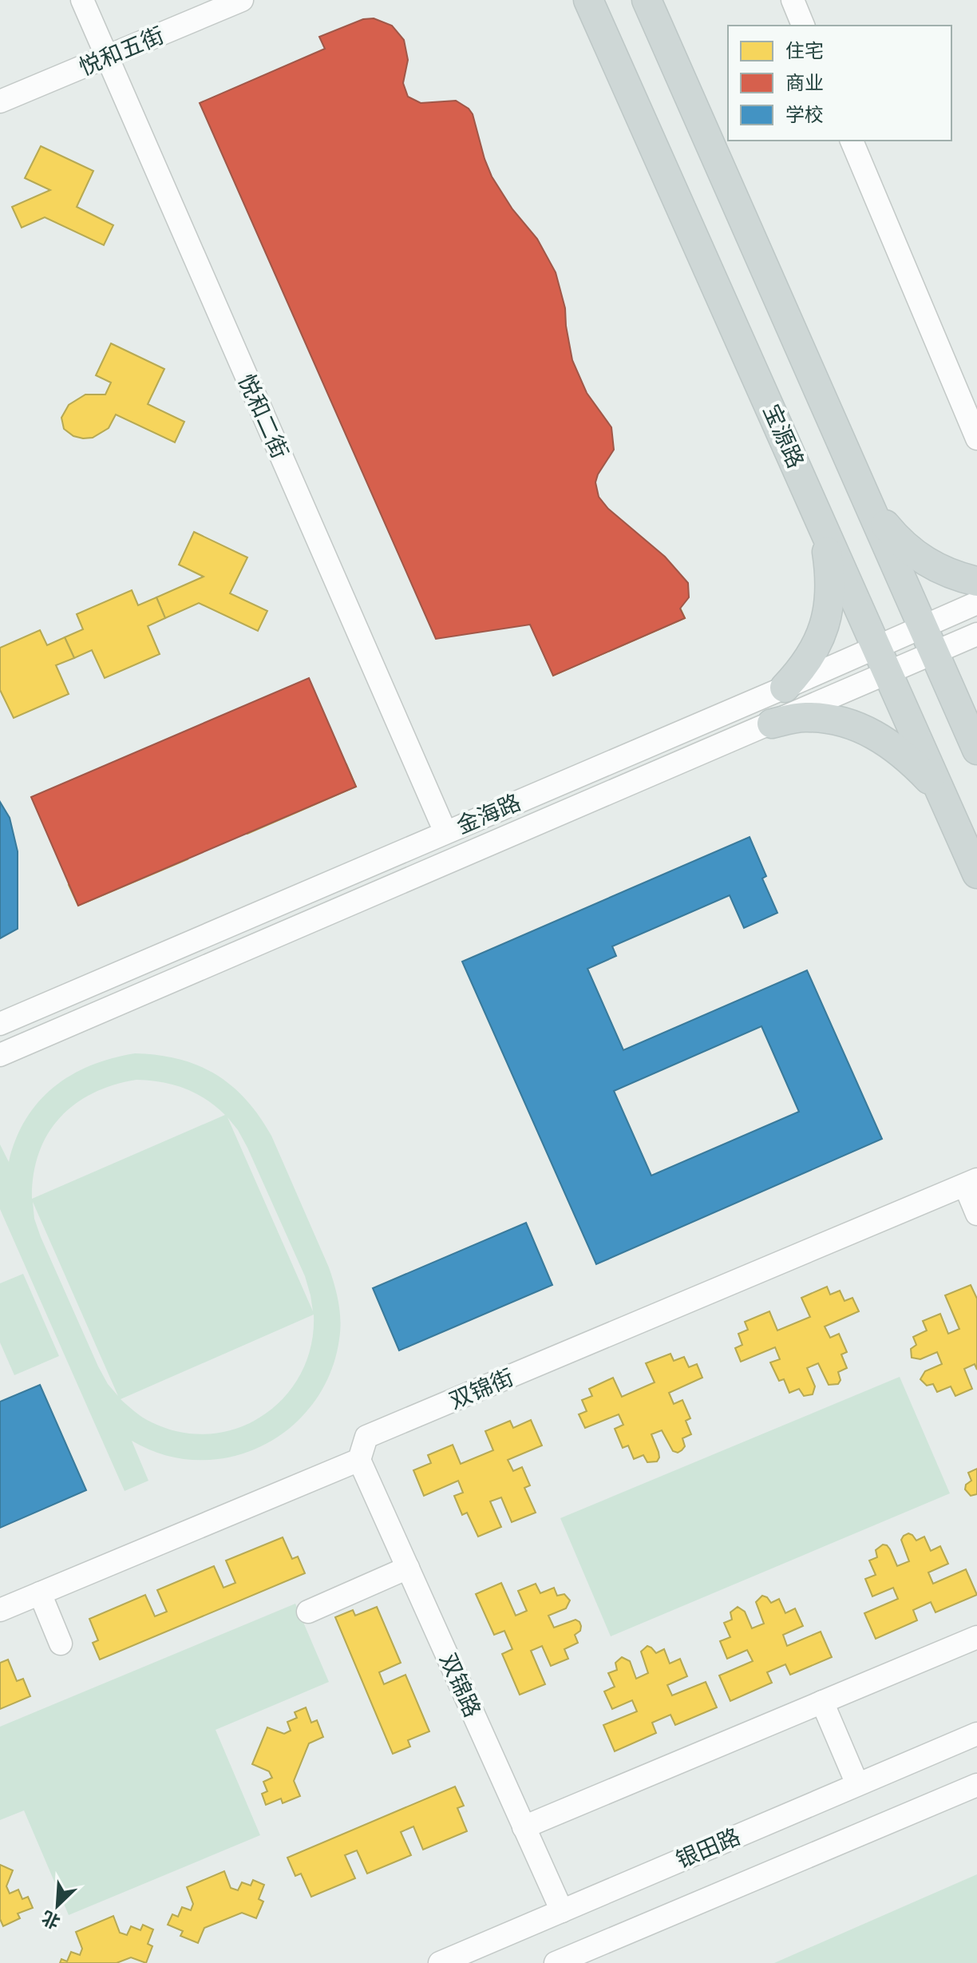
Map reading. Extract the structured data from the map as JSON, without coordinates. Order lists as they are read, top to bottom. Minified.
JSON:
{"streets":{"main road":["宝源路"],"street":["悦和五街","悦和二街","金海路","双锦街","双锦路","银田路"]},"crossings":[["悦和五街","悦和二街"],["悦和二街","金海路"],["宝源路","金海路"],["双锦街","双锦路"],["双锦路","银田路"]],"legend":["住宅","商业","学校"],"north":"bottom left"}
